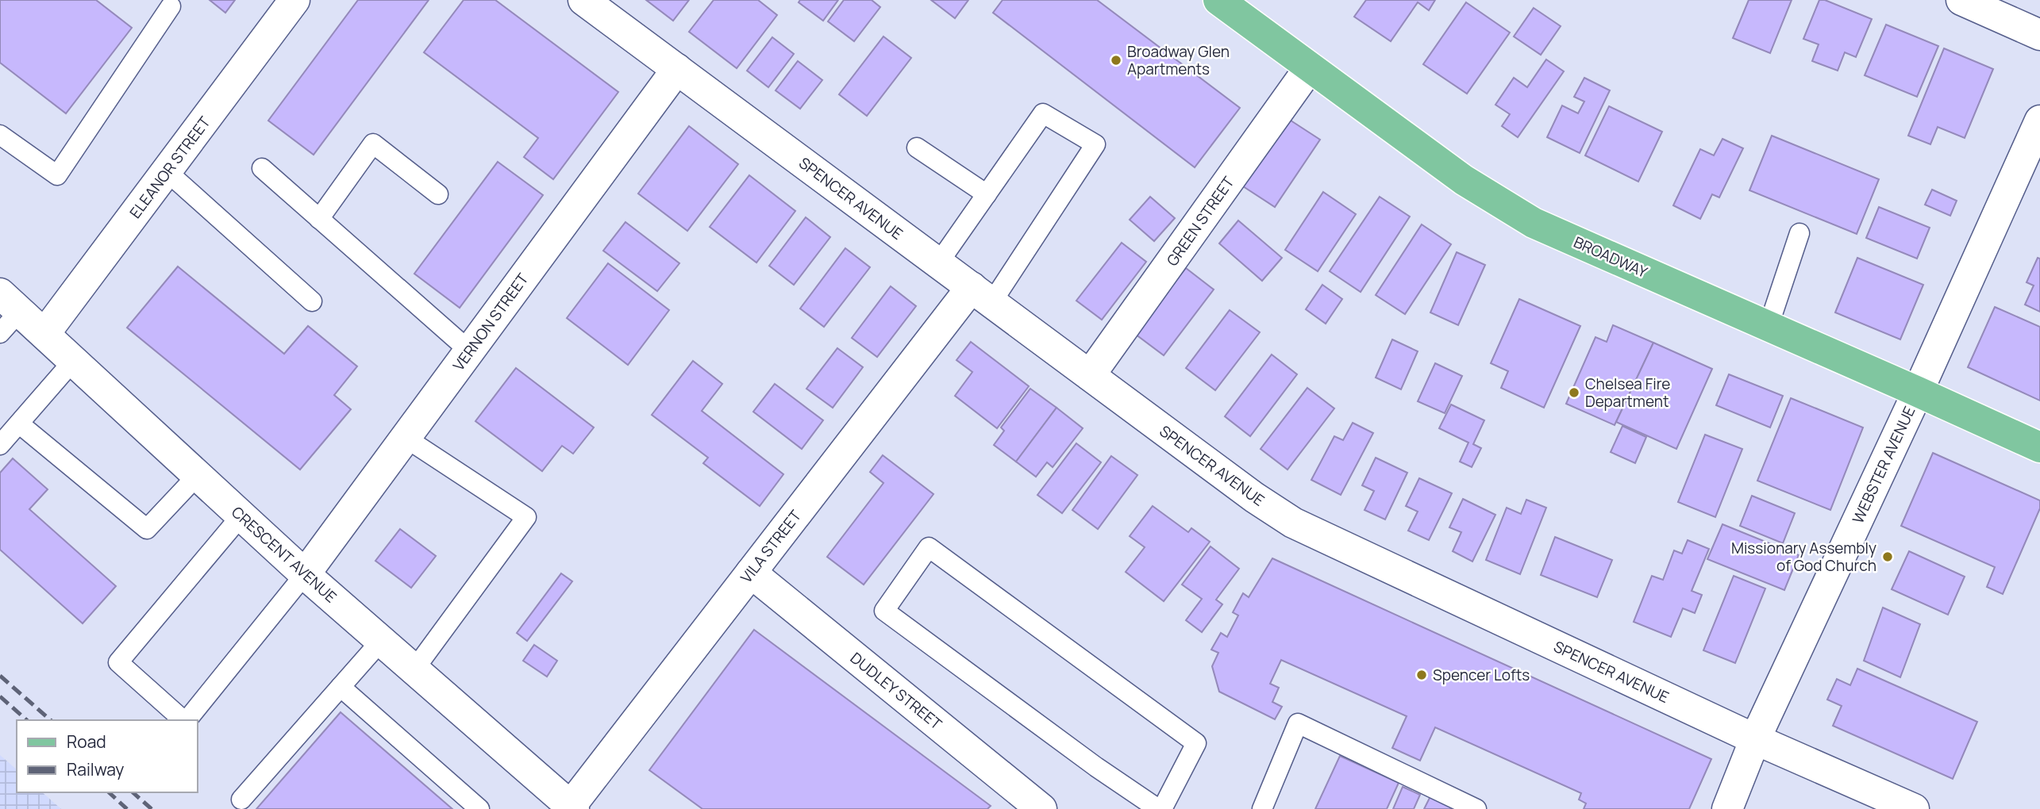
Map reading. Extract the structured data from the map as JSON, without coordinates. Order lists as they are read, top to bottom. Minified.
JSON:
{"streets":{"main road":["BROADWAY"],"street":["ELEANOR STREET","SPENCER AVENUE","GREEN STREET","VERNON STREET","WEBSTER AVENUE","VILA STREET","CRESCENT AVENUE","DUDLEY STREET"]},"crossings":[["ELEANOR STREET","CRESCENT AVENUE"],["SPENCER AVENUE","GREEN STREET"],["SPENCER AVENUE","VERNON STREET"],["SPENCER AVENUE","WEBSTER AVENUE"],["SPENCER AVENUE","VILA STREET"],["GREEN STREET","BROADWAY"],["BROADWAY","WEBSTER AVENUE"],["VERNON STREET","CRESCENT AVENUE"],["VILA STREET","CRESCENT AVENUE"],["VILA STREET","DUDLEY STREET"]],"places":["Broadway Glen Apartments","Chelsea Fire Department","Missionary Assembly of God Church","Spencer Lofts"],"legend":["Road","Railway"]}
